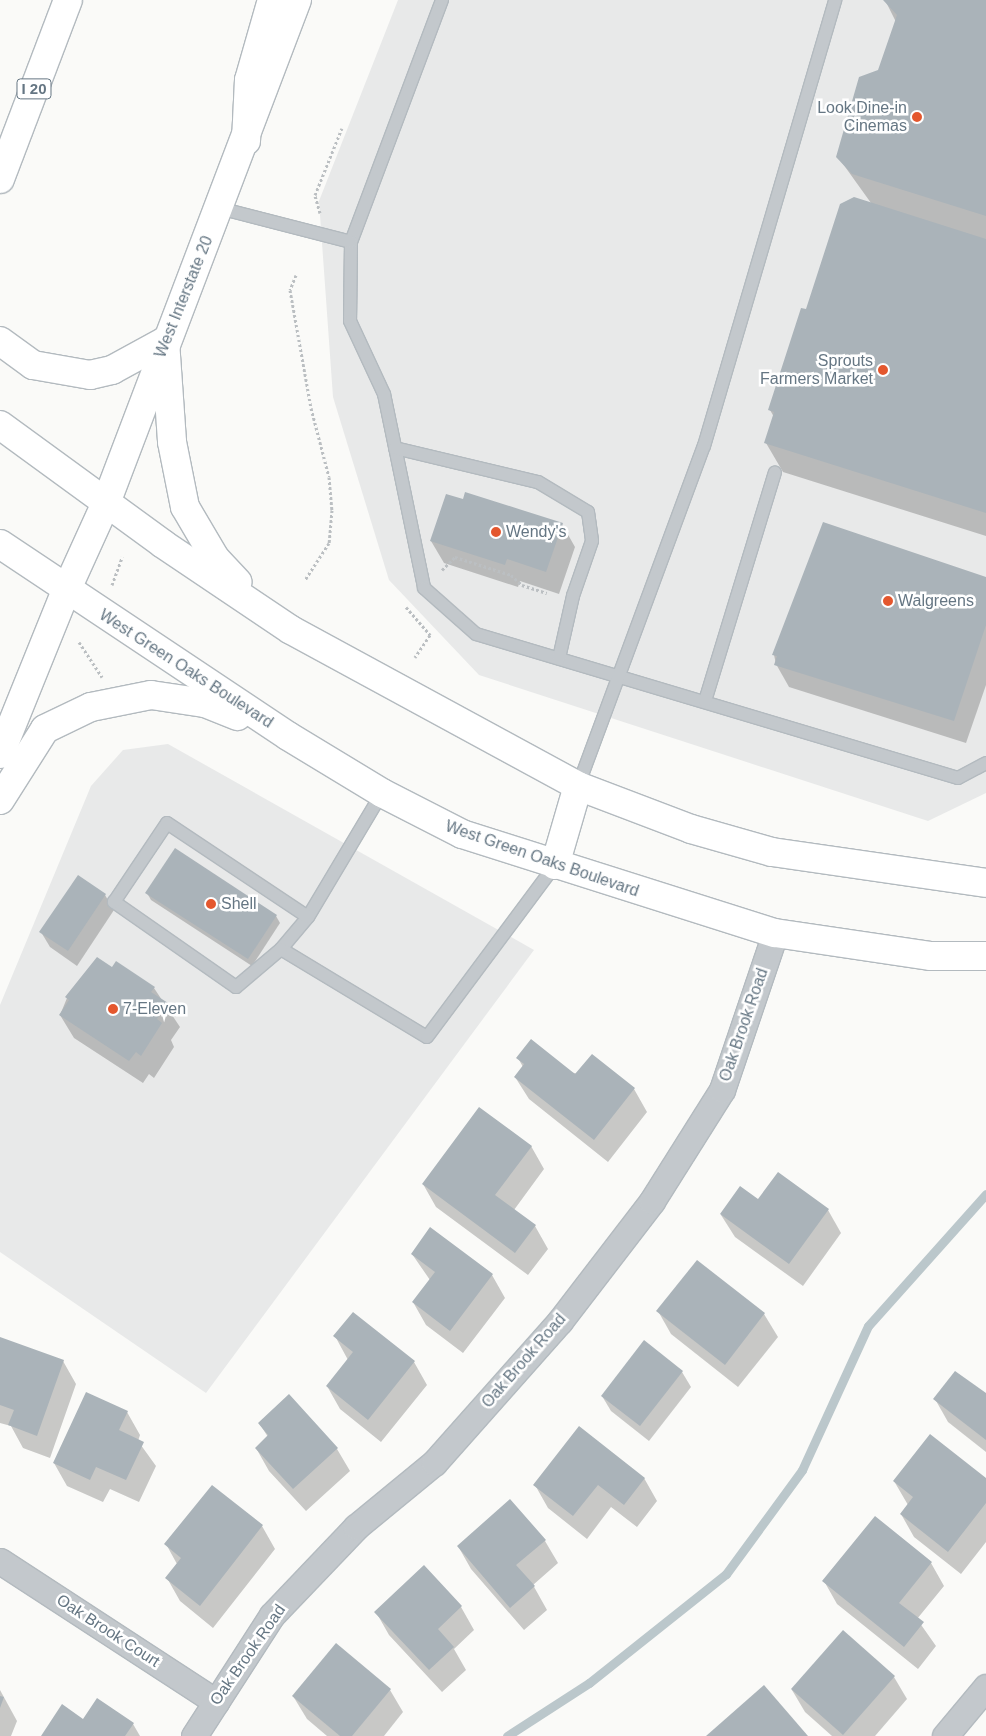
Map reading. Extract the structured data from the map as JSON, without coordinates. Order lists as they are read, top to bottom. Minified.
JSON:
{"streets":{"main road":["I 20","West Interstate 20","West Green Oaks Boulevard"],"street":["Oak Brook Road","Oak Brook Court"]},"crossings":[["West Interstate 20","West Green Oaks Boulevard"],["West Green Oaks Boulevard","Oak Brook Road"],["Oak Brook Road","Oak Brook Court"]],"places":["Look Dine-in Cinemas","Sprouts Farmers Market","Wendy's","Walgreens","Shell","7-Eleven"]}
